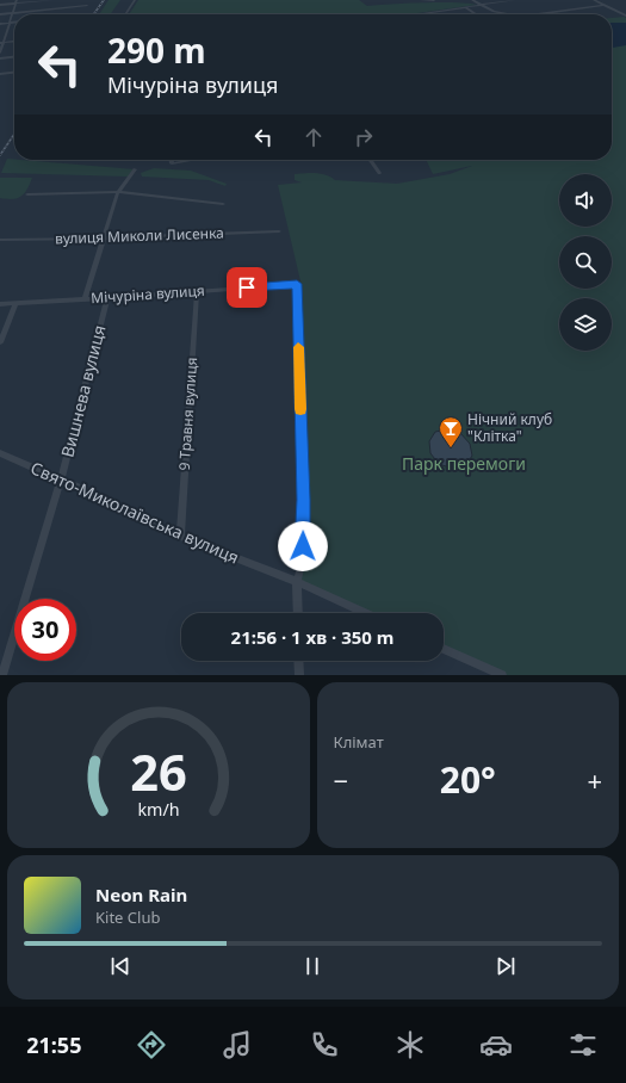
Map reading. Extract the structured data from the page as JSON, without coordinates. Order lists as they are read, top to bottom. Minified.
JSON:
{"streets":{"street":["вулиця Миколи Лисенка","Мічуріна вулиця","Вишнева вулиця","9 Травня вулиця","Свято-Миколаївська вулиця"]},"crossings":[["Мічуріна вулиця","Вишнева вулиця"],["Мічуріна вулиця","9 Травня вулиця"],["Мічуріна вулиця","Свято-Миколаївська вулиця"],["Вишнева вулиця","Свято-Миколаївська вулиця"],["9 Травня вулиця","Свято-Миколаївська вулиця"]],"parks":["Парк перемоги"],"places":{"bar":["Нічний клуб \"Клітка\""]},"page":{"turn":["290 m","Мічуріна вулиця"],"limit":"30","trip":"21:56 · 1 хв · 350 m","tile":"Клімат","heat":["−","20°","+"],"song":["Neon Rain","Kite Club"],"tabs":"21:55","gauge":["26","km/h"]}}
